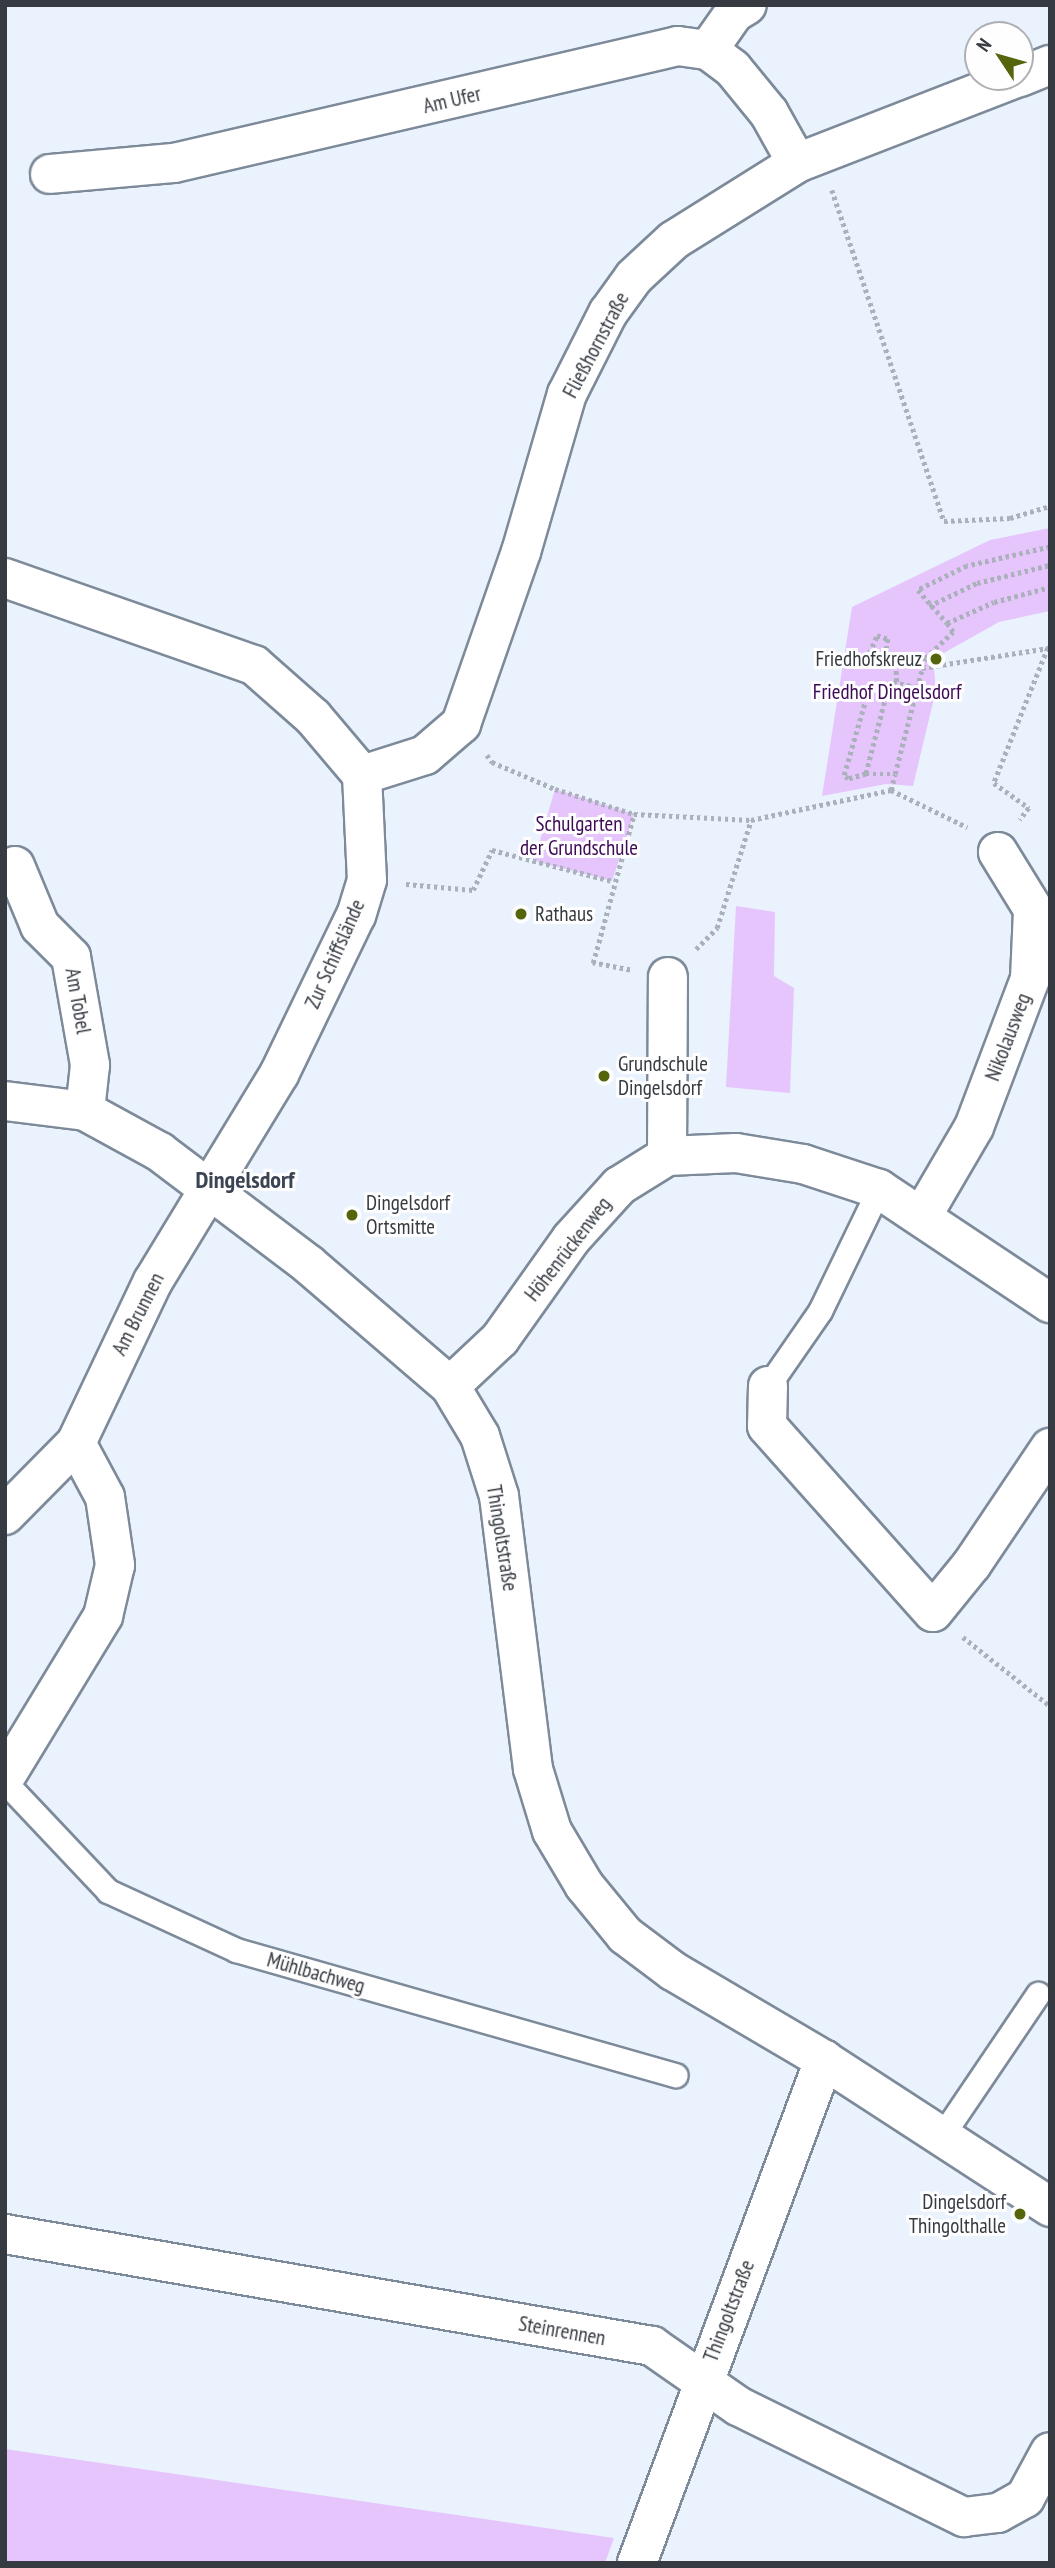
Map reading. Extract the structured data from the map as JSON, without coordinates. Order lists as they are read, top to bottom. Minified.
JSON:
{"streets":{"street":["Am Ufer","Fließhornstraße","Zur Schiffslände","Am Tobel","Nikolausweg","Höhenrückenweg","Am Brunnen","Thingoltstraße","Mühlbachweg","Steinrennen"]},"crossings":[["Zur Schiffslände","Am Brunnen"],["Zur Schiffslände","Thingoltstraße"],["Am Tobel","Thingoltstraße"],["Höhenrückenweg","Thingoltstraße"],["Am Brunnen","Thingoltstraße"],["Am Brunnen","Mühlbachweg"],["Thingoltstraße","Steinrennen"]],"districts":["Dingelsdorf"],"parks":["Friedhof Dingelsdorf","Schulgarten der Grundschule"],"places":["Friedhofskreuz","Rathaus","Grundschule Dingelsdorf","Dingelsdorf Ortsmitte","Dingelsdorf Thingolthalle"],"north":"top left"}
